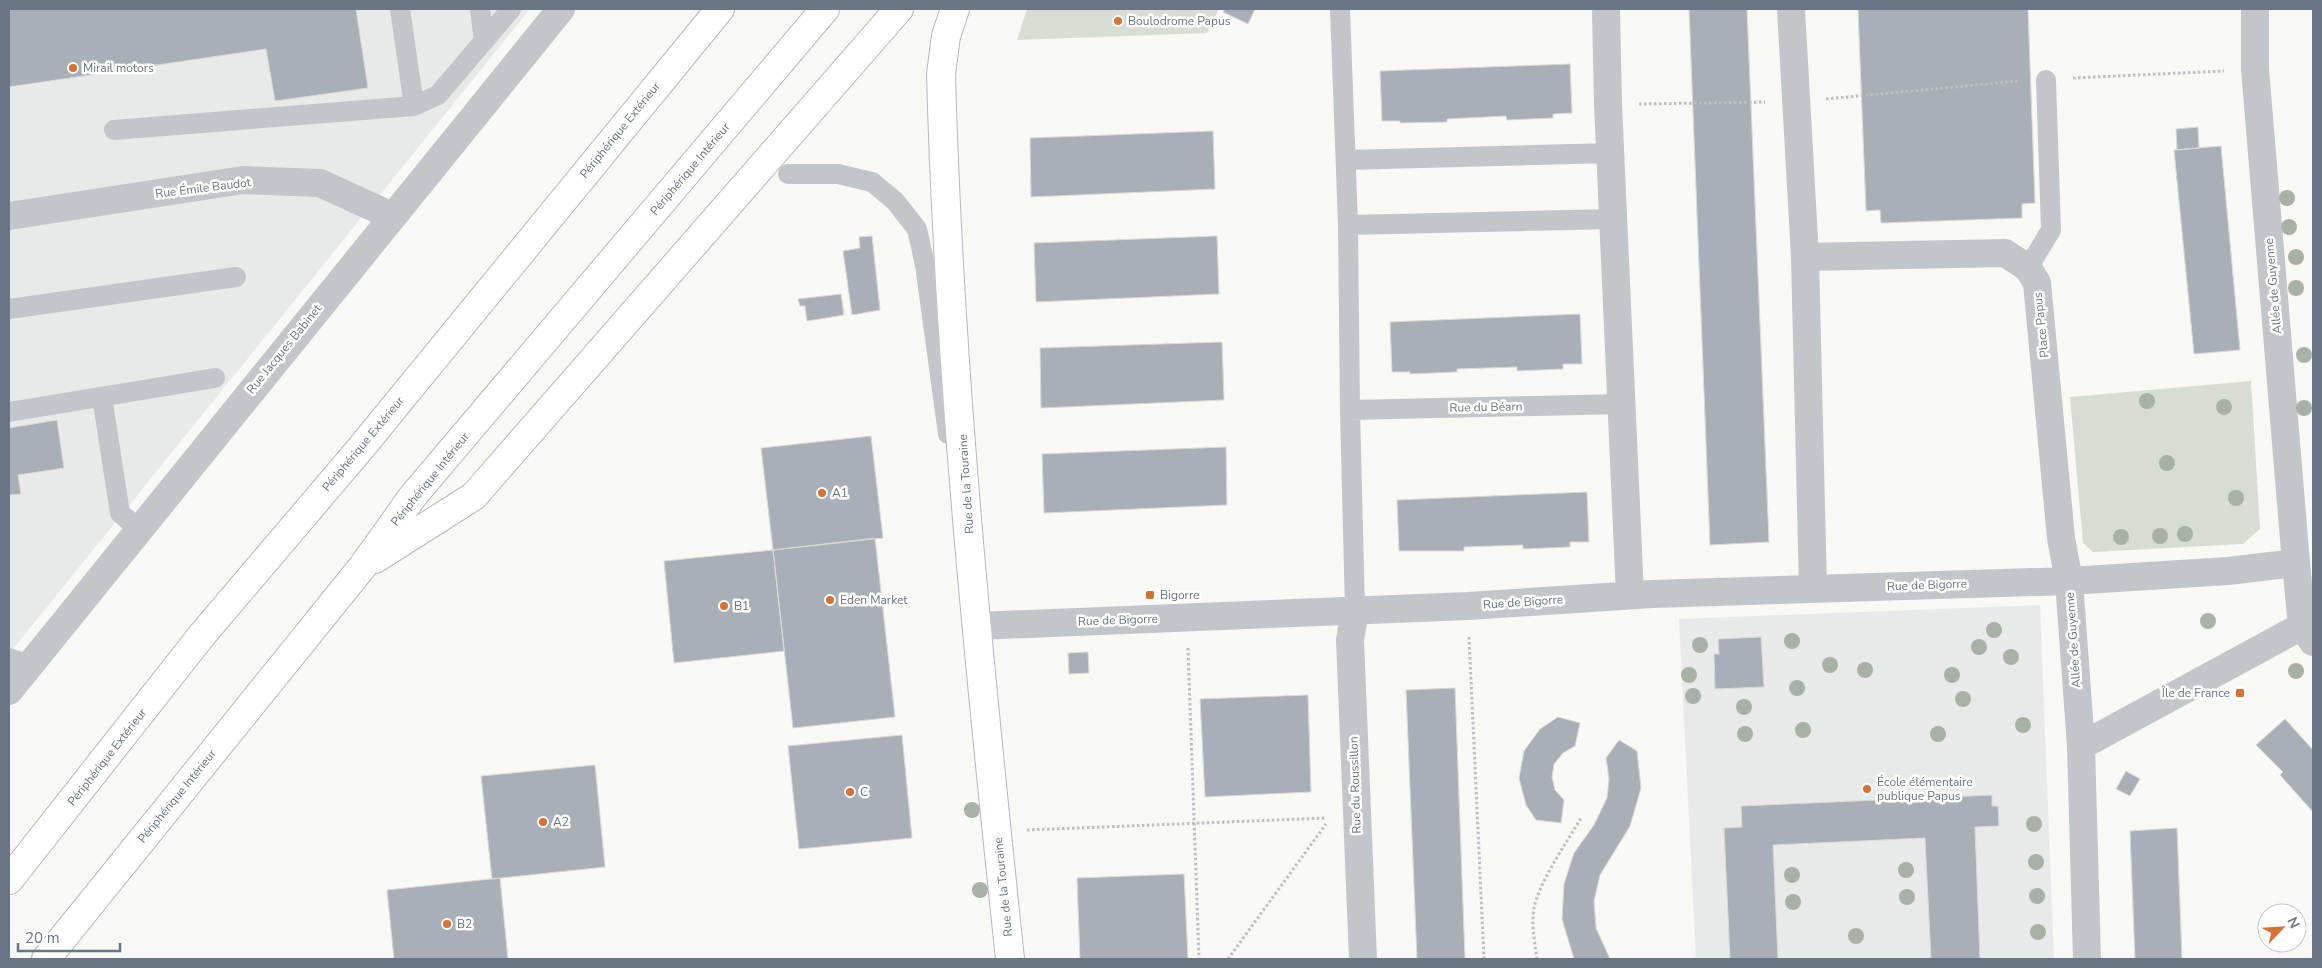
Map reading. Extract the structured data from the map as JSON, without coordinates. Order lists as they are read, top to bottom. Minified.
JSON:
{"streets":{"main road":["Périphérique Extérieur","Périphérique Intérieur","Rue de la Touraine"],"street":["Rue Émile Baudot","Allée de Guyenne","Place Papus","Rue Jacques Babinet","Rue de Bigorre","Rue du Roussillon"],"lane":["Rue du Béarn"]},"crossings":[["Rue Émile Baudot","Rue Jacques Babinet"],["Allée de Guyenne","Place Papus"],["Allée de Guyenne","Rue de Bigorre"],["Place Papus","Rue de Bigorre"],["Rue de la Touraine","Rue de Bigorre"],["Rue de Bigorre","Rue du Roussillon"]],"places":{"other":["Boulodrome Papus","Mirail motors","A1","Eden Market","B1","École élémentaire publique Papus","C","A2","B2"],"transit":["Bigorre","Île de France"]},"scale_bar":"20 m","north":"top right"}
